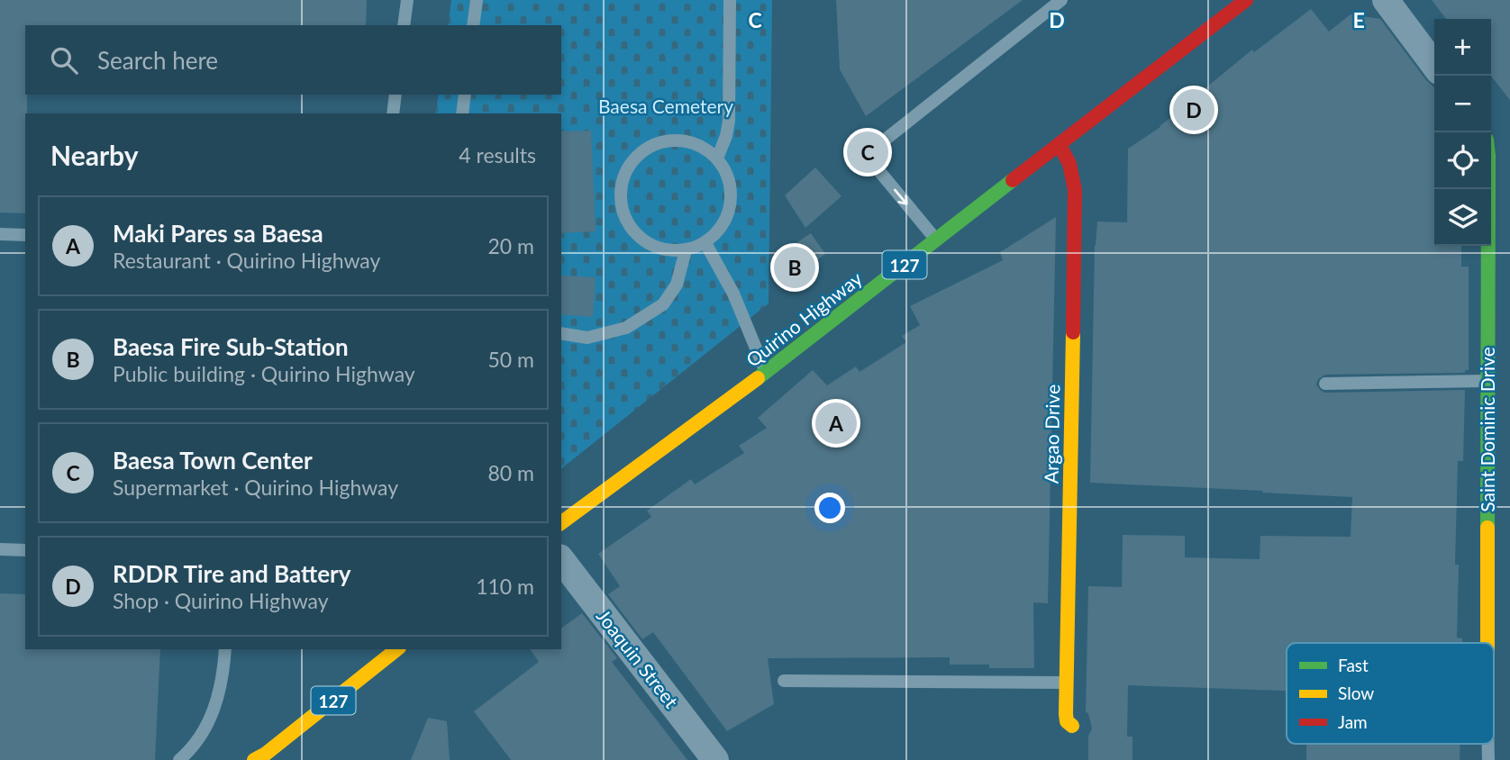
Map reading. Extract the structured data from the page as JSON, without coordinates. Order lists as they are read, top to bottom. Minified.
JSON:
{"streets":{"street":["127","Quirino Highway","Saint Dominic Drive","Argao Drive","Joaquin Street"]},"crossings":[["Quirino Highway","Argao Drive"]],"parks":["Baesa Cemetery"],"legend":["Fast","Slow","Jam"],"page":{"map_buttons":["+","−"],"search":"Search here","pins":["D","C","B","A"],"heading":["Nearby","4 results"],"list":[{"mark":"A","name":"Maki Pares sa Baesa","note":"Restaurant · Quirino Highway","value":"20 m"},{"mark":"B","name":"Baesa Fire Sub-Station","note":"Public building · Quirino Highway","value":"50 m"},{"mark":"C","name":"Baesa Town Center","note":"Supermarket · Quirino Highway","value":"80 m"},{"mark":"D","name":"RDDR Tire and Battery","note":"Shop · Quirino Highway","value":"110 m"}]},"grid":{"columns":["C","D","E"]}}
